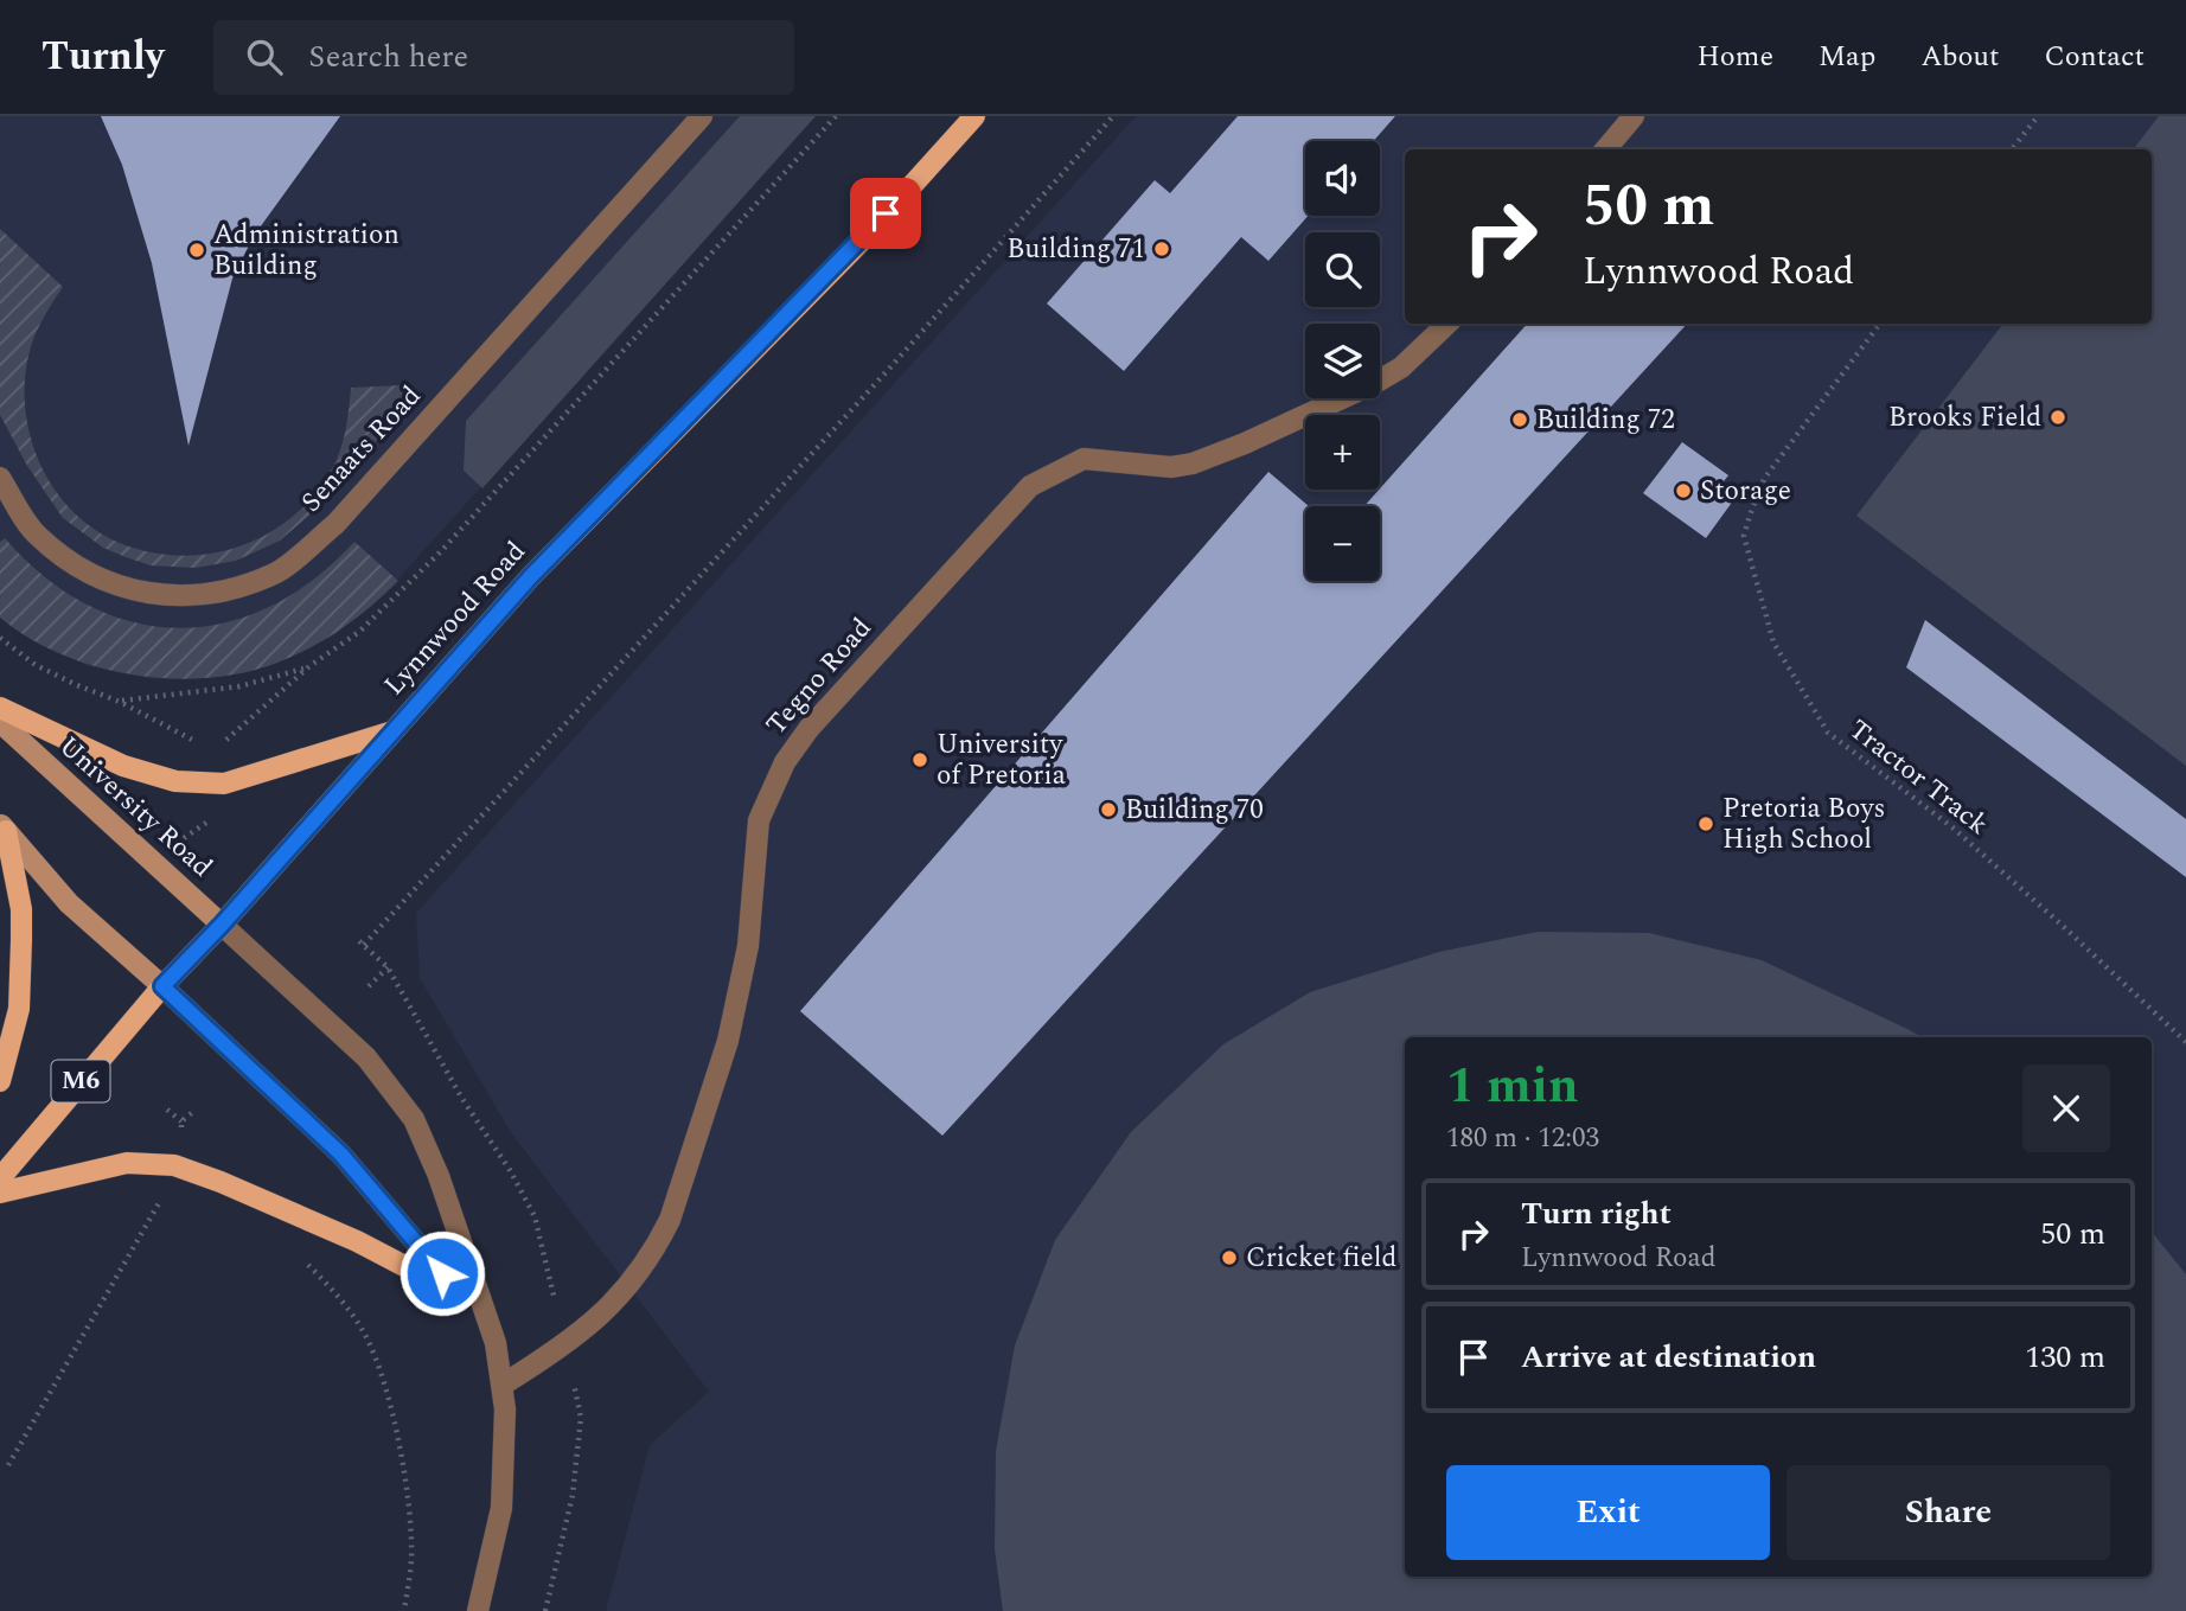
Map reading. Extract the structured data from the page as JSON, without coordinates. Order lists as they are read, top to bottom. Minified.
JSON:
{"streets":{"main road":["Lynnwood Road","M6"],"street":["Senaats Road","Tegno Road","University Road"],"path":["Tractor Track"]},"crossings":[["Lynnwood Road","University Road"],["Tegno Road","University Road"]],"places":["Building 71","Administration Building","Brooks Field","Building 72","Storage","University of Pretoria","Building 70","Pretoria Boys High School","Cricket field"],"page":{"header":"Turnly","search":"Search here","nav":["Home","Map","About","Contact"],"map_buttons":["+","−"],"turn":["50 m","Lynnwood Road"],"heading":["1 min","180 m · 12:03"],"list":[{"name":"Turn right","note":"Lynnwood Road","value":"50 m"},{"name":"Arrive at destination","value":"130 m"}],"buttons":["Exit","Share"]}}
